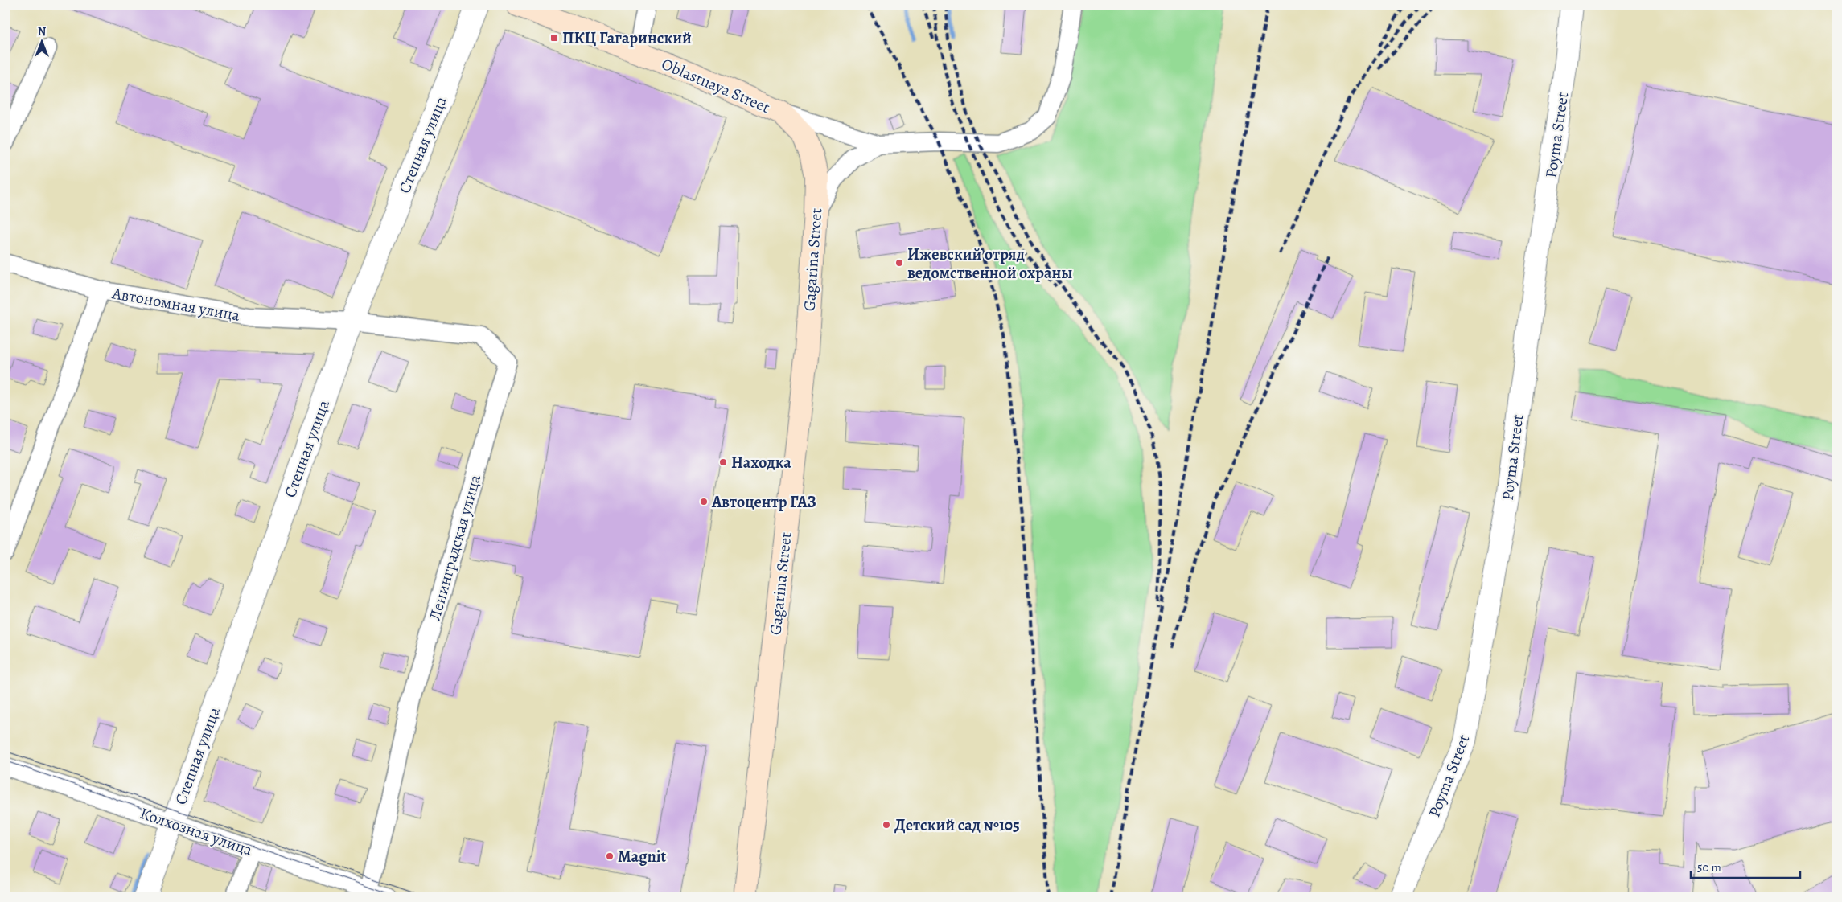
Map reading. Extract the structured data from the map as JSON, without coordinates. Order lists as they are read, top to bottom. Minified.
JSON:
{"streets":{"main road":["Oblastnaya Street","Gagarina Street"],"street":["Poyma Street","Степная улица","Автономная улица","Ленинградская улица","Колхозная улица"]},"crossings":[["Oblastnaya Street","Gagarina Street"],["Степная улица","Автономная улица"],["Степная улица","Ленинградская улица"],["Степная улица","Колхозная улица"],["Автономная улица","Ленинградская улица"],["Ленинградская улица","Колхозная улица"]],"places":{"transit":["ПКЦ Гагаринский"],"other":["Ижевский отряд ведомственной охраны","Находка","Автоцентр ГАЗ","Детский сад №105","Magnit"]},"scale_bar":"50 m","north":"top"}
